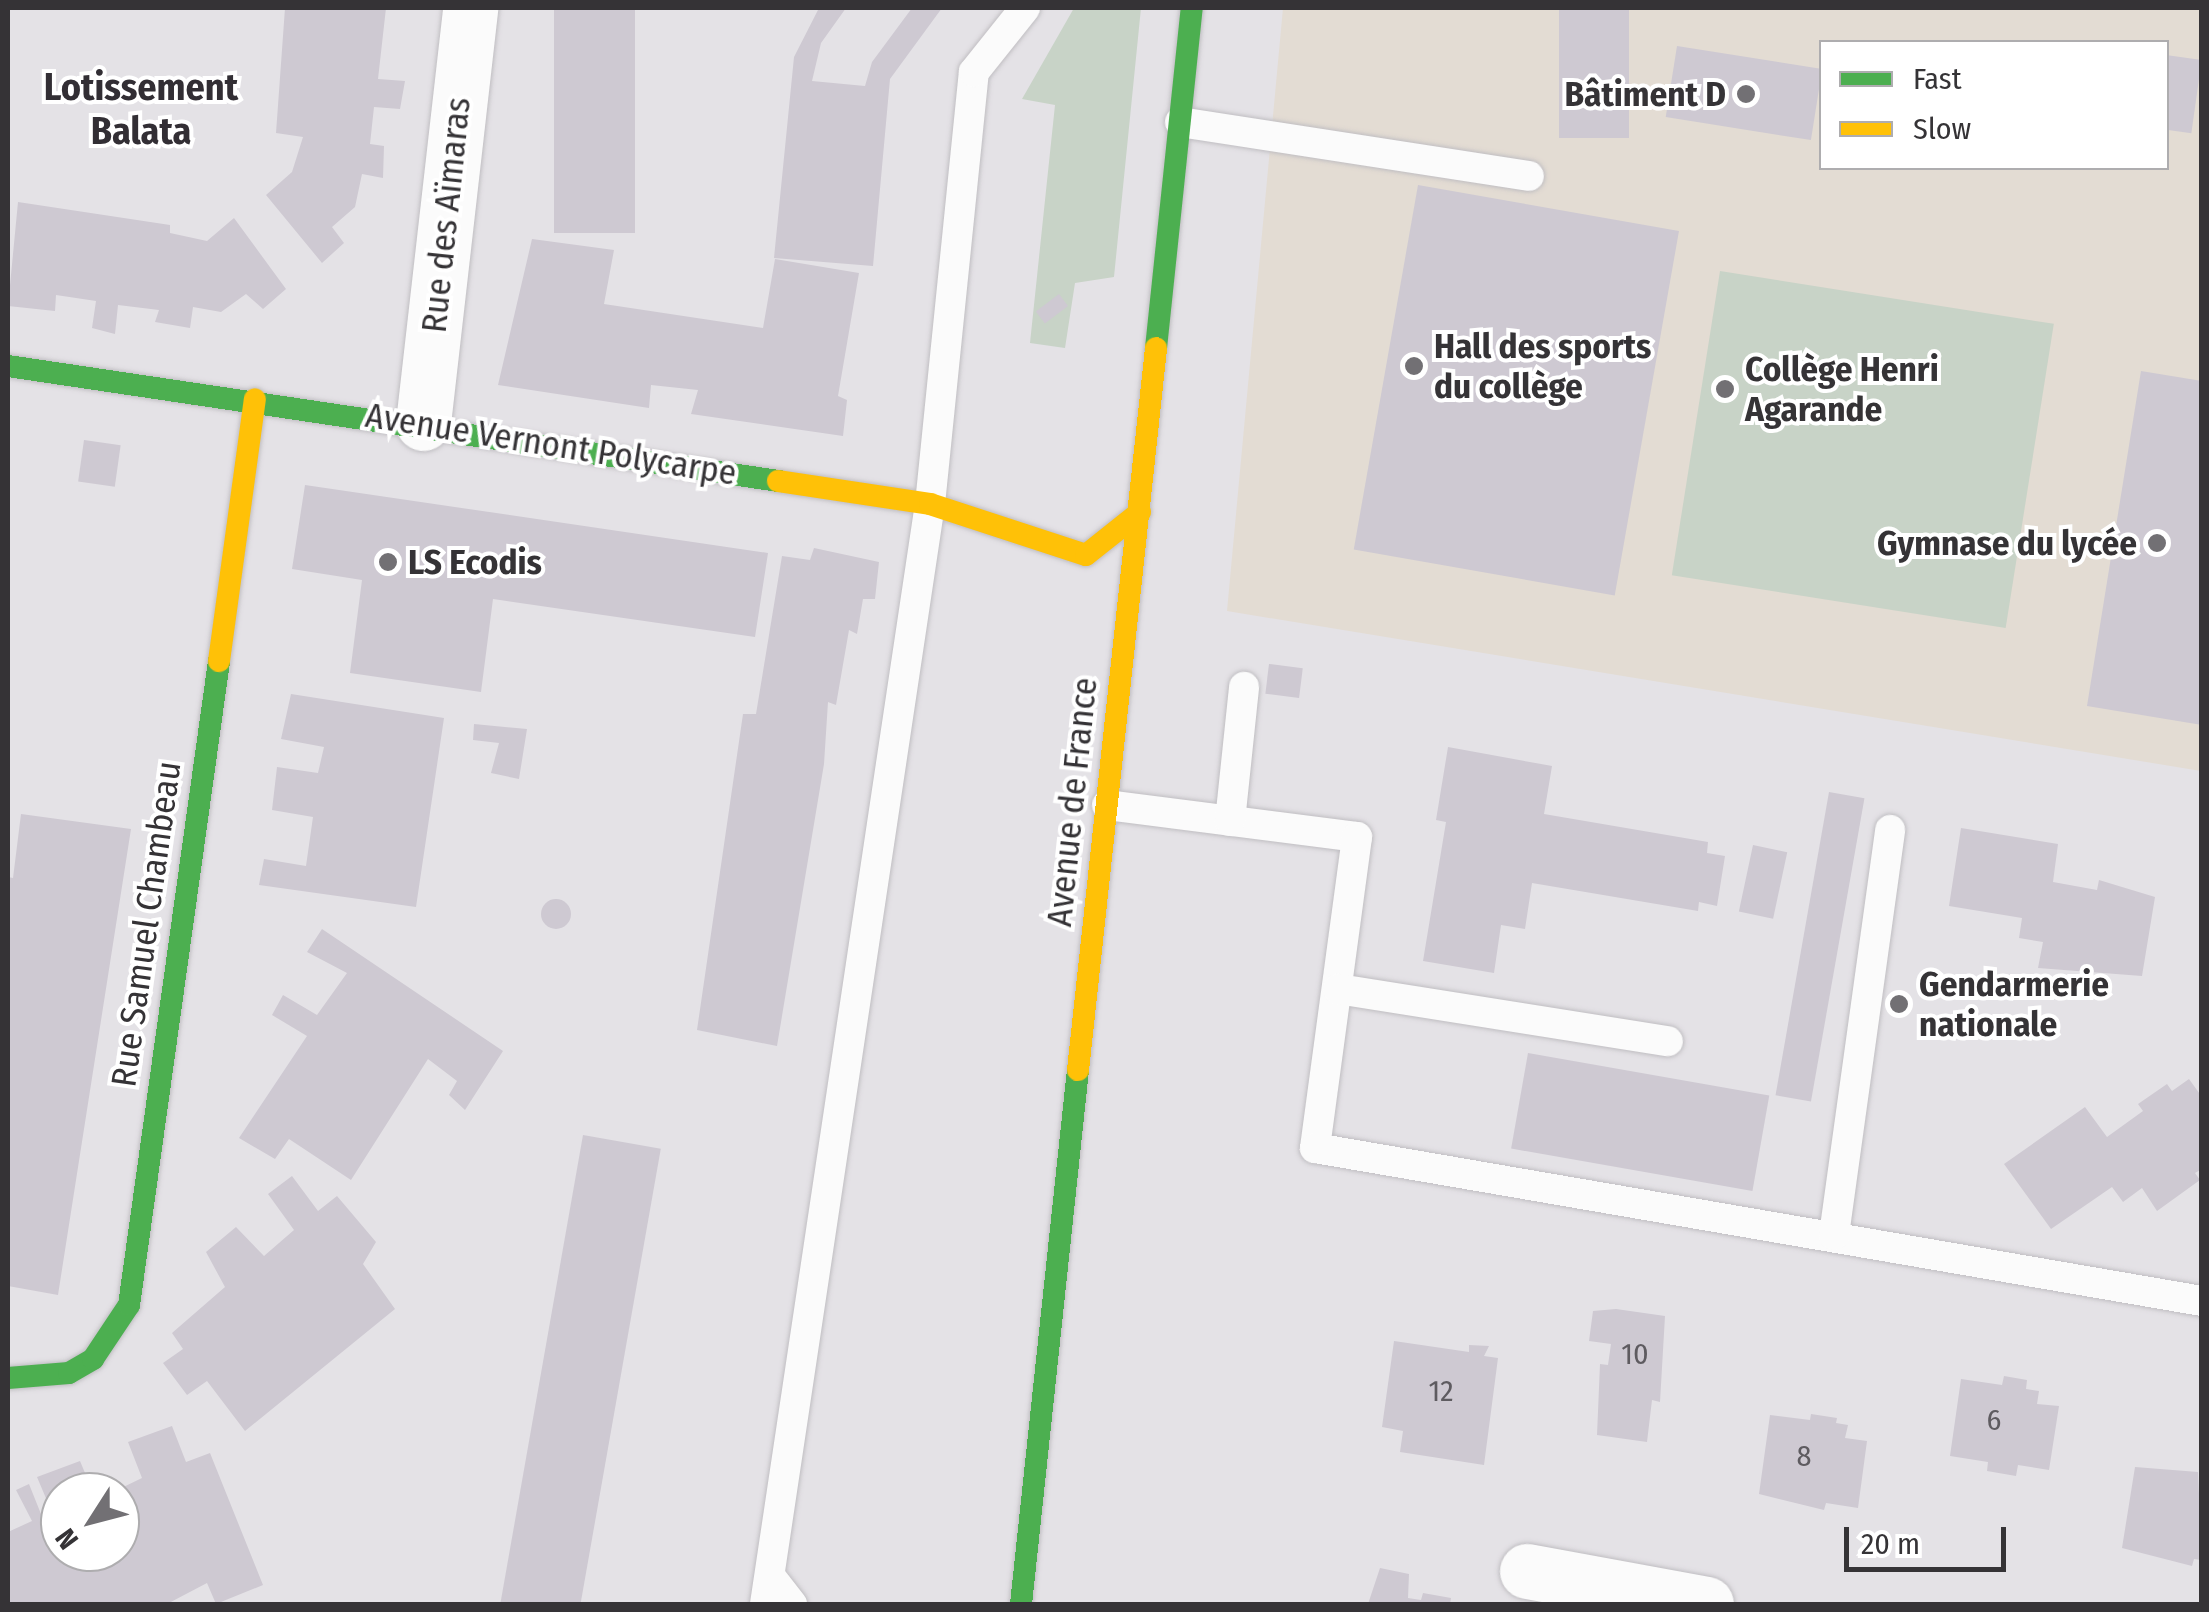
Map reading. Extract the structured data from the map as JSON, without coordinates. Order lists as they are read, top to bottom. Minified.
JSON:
{"streets":{"street":["Rue des Aïmaras","Avenue Vernont Polycarpe","Avenue de France","Rue Samuel Chambeau"]},"crossings":[["Rue des Aïmaras","Avenue Vernont Polycarpe"],["Avenue Vernont Polycarpe","Rue Samuel Chambeau"]],"districts":["Lotissement Balata"],"places":["Bâtiment D","Hall des sports du collège","Collège Henri Agarande","Gymnase du lycée","LS Ecodis","Gendarmerie nationale"],"house_numbers":["10","12","6","8"],"legend":["Fast","Slow"],"scale_bar":"20 m","north":"bottom left"}
